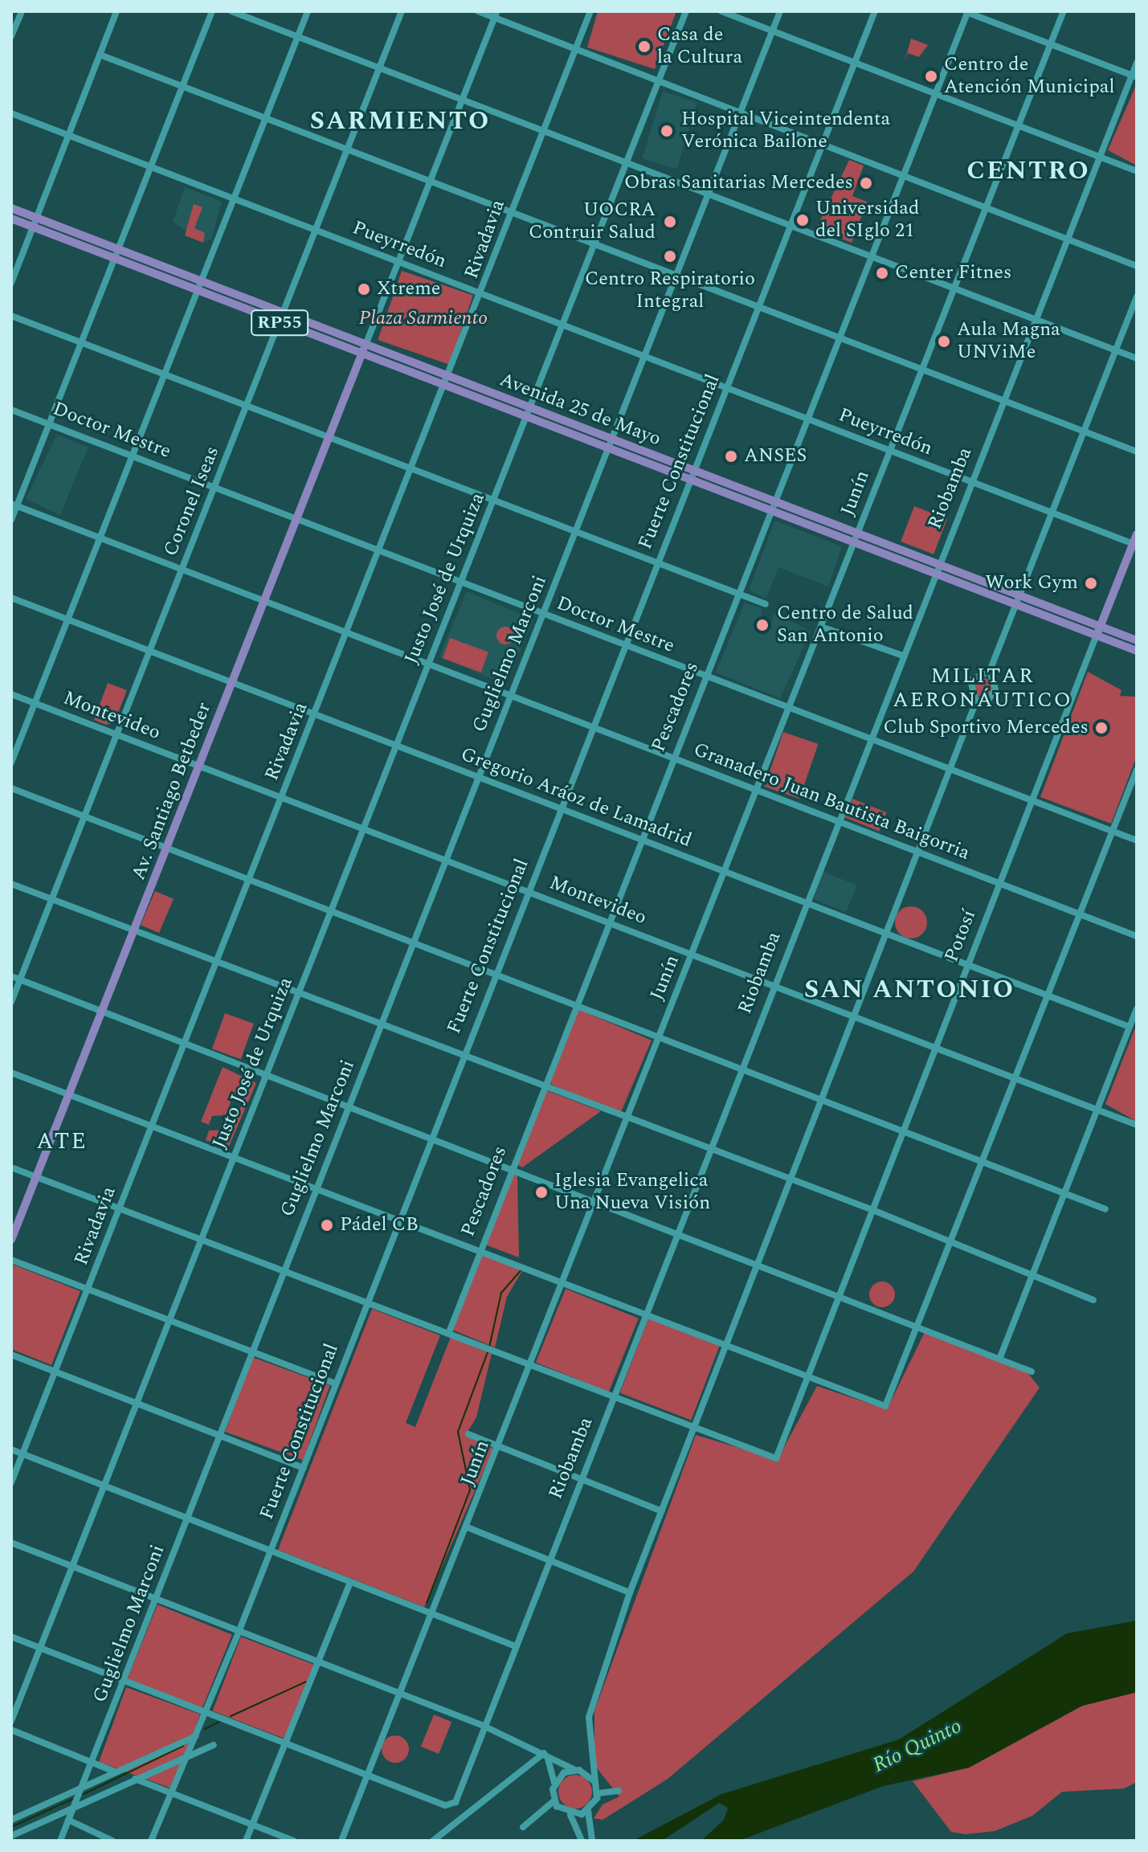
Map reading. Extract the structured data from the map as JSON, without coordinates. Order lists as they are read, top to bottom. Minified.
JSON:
{"streets":{"main road":["RP55","Avenida 25 de Mayo","Av. Santiago Betbeder","Potosí"],"street":["Rivadavia","Pueyrredón","Doctor Mestre","Fuerte Constitucional","Riobamba","Junín","Coronel Iseas","Justo José de Urquiza","Guglielmo Marconi","Pescadores","Montevideo","Gregorio Aráoz de Lamadrid","Granadero Juan Bautista Baigorria"]},"crossings":[["Rivadavia","Pueyrredón"],["Rivadavia","Avenida 25 de Mayo"],["Rivadavia","Doctor Mestre"],["Rivadavia","Montevideo"],["Rivadavia","Gregorio Aráoz de Lamadrid"],["Rivadavia","Granadero Juan Bautista Baigorria"],["Pueyrredón","Fuerte Constitucional"],["Pueyrredón","Riobamba"],["Pueyrredón","Junín"],["Pueyrredón","Coronel Iseas"],["Pueyrredón","Guglielmo Marconi"],["Pueyrredón","Pescadores"],["Pueyrredón","Potosí"],["Avenida 25 de Mayo","Fuerte Constitucional"],["Avenida 25 de Mayo","Riobamba"],["Avenida 25 de Mayo","Junín"],["Avenida 25 de Mayo","Coronel Iseas"],["Avenida 25 de Mayo","Justo José de Urquiza"],["Avenida 25 de Mayo","Guglielmo Marconi"],["Avenida 25 de Mayo","Pescadores"],["Avenida 25 de Mayo","Av. Santiago Betbeder"],["Avenida 25 de Mayo","Potosí"],["Doctor Mestre","Fuerte Constitucional"],["Doctor Mestre","Riobamba"],["Doctor Mestre","Junín"],["Doctor Mestre","Coronel Iseas"],["Doctor Mestre","Justo José de Urquiza"],["Doctor Mestre","Guglielmo Marconi"],["Doctor Mestre","Pescadores"],["Doctor Mestre","Av. Santiago Betbeder"],["Doctor Mestre","Potosí"],["Fuerte Constitucional","Montevideo"],["Fuerte Constitucional","Gregorio Aráoz de Lamadrid"],["Fuerte Constitucional","Granadero Juan Bautista Baigorria"],["Riobamba","Junín"],["Riobamba","Montevideo"],["Riobamba","Gregorio Aráoz de Lamadrid"],["Riobamba","Granadero Juan Bautista Baigorria"],["Junín","Montevideo"],["Junín","Gregorio Aráoz de Lamadrid"],["Junín","Granadero Juan Bautista Baigorria"],["Coronel Iseas","Montevideo"],["Coronel Iseas","Gregorio Aráoz de Lamadrid"],["Coronel Iseas","Granadero Juan Bautista Baigorria"],["Justo José de Urquiza","Montevideo"],["Justo José de Urquiza","Gregorio Aráoz de Lamadrid"],["Justo José de Urquiza","Granadero Juan Bautista Baigorria"],["Guglielmo Marconi","Montevideo"],["Guglielmo Marconi","Gregorio Aráoz de Lamadrid"],["Guglielmo Marconi","Granadero Juan Bautista Baigorria"],["Pescadores","Montevideo"],["Pescadores","Gregorio Aráoz de Lamadrid"],["Pescadores","Granadero Juan Bautista Baigorria"],["Montevideo","Av. Santiago Betbeder"],["Montevideo","Potosí"],["Av. Santiago Betbeder","Gregorio Aráoz de Lamadrid"],["Av. Santiago Betbeder","Granadero Juan Bautista Baigorria"],["Gregorio Aráoz de Lamadrid","Potosí"],["Granadero Juan Bautista Baigorria","Potosí"]],"districts":["SARMIENTO","CENTRO","MILITAR AERONÁUTICO","SAN ANTONIO","ATE"],"water":["Río Quinto"],"parks":["Plaza Sarmiento"],"places":["Casa de la Cultura","Centro de Atención Municipal","Hospital Viceintendenta Verónica Bailone","Obras Sanitarias Mercedes","Universidad del SIglo 21","UOCRA Contruir Salud","Centro Respiratorio Integral","Center Fitnes","Xtreme","Aula Magna UNViMe","ANSES","Work Gym","Centro de Salud San Antonio","Club Sportivo Mercedes","Iglesia Evangelica Una Nueva Visión","Pádel CB"]}
